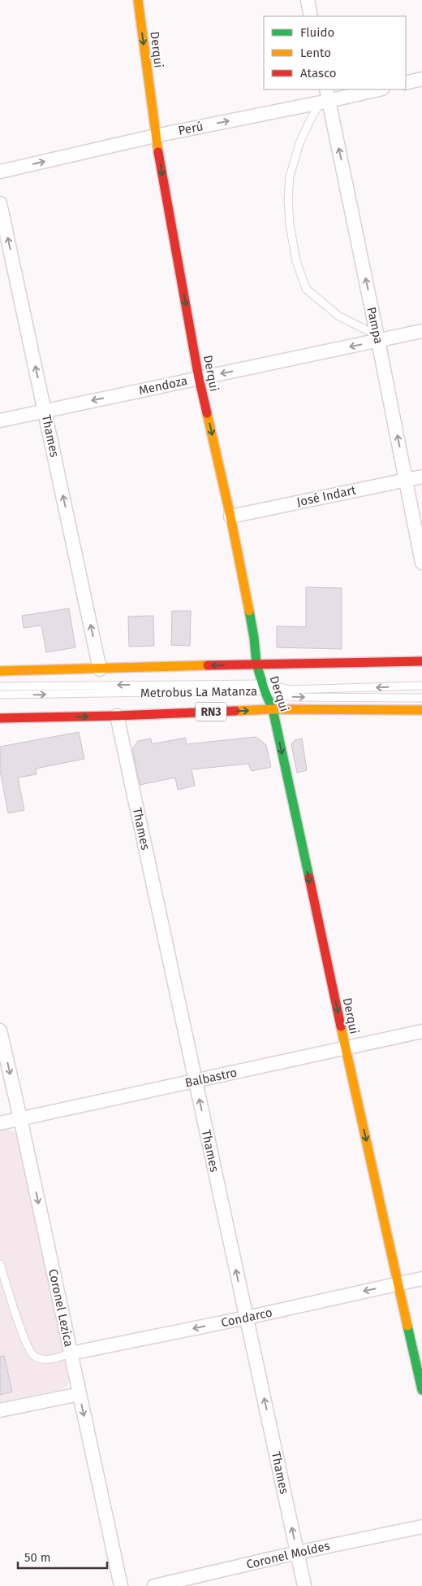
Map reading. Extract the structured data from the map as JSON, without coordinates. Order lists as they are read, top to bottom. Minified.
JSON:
{"streets":{"main road":["Derqui","RN3"],"street":["Perú","Pampa","Mendoza","Thames","José Indart","Balbastro","Coronel Lezica","Condarco","Coronel Moldes"],"lane":["Metrobus La Matanza"]},"crossings":[["Derqui","Perú"],["Derqui","Mendoza"],["Derqui","José Indart"],["Derqui","Metrobus La Matanza"],["Derqui","RN3"],["Derqui","Balbastro"],["Derqui","Condarco"],["Perú","Pampa"],["Pampa","Mendoza"],["Pampa","José Indart"],["Mendoza","Thames"],["Thames","RN3"],["Thames","Balbastro"],["Thames","Condarco"],["Thames","Coronel Moldes"],["Balbastro","Coronel Lezica"],["Coronel Lezica","Condarco"]],"one_way":["Derqui","Perú","Pampa","Mendoza","Thames","Coronel Lezica","Condarco"],"legend":["Fluido","Lento","Atasco"],"scale_bar":"50 m"}
